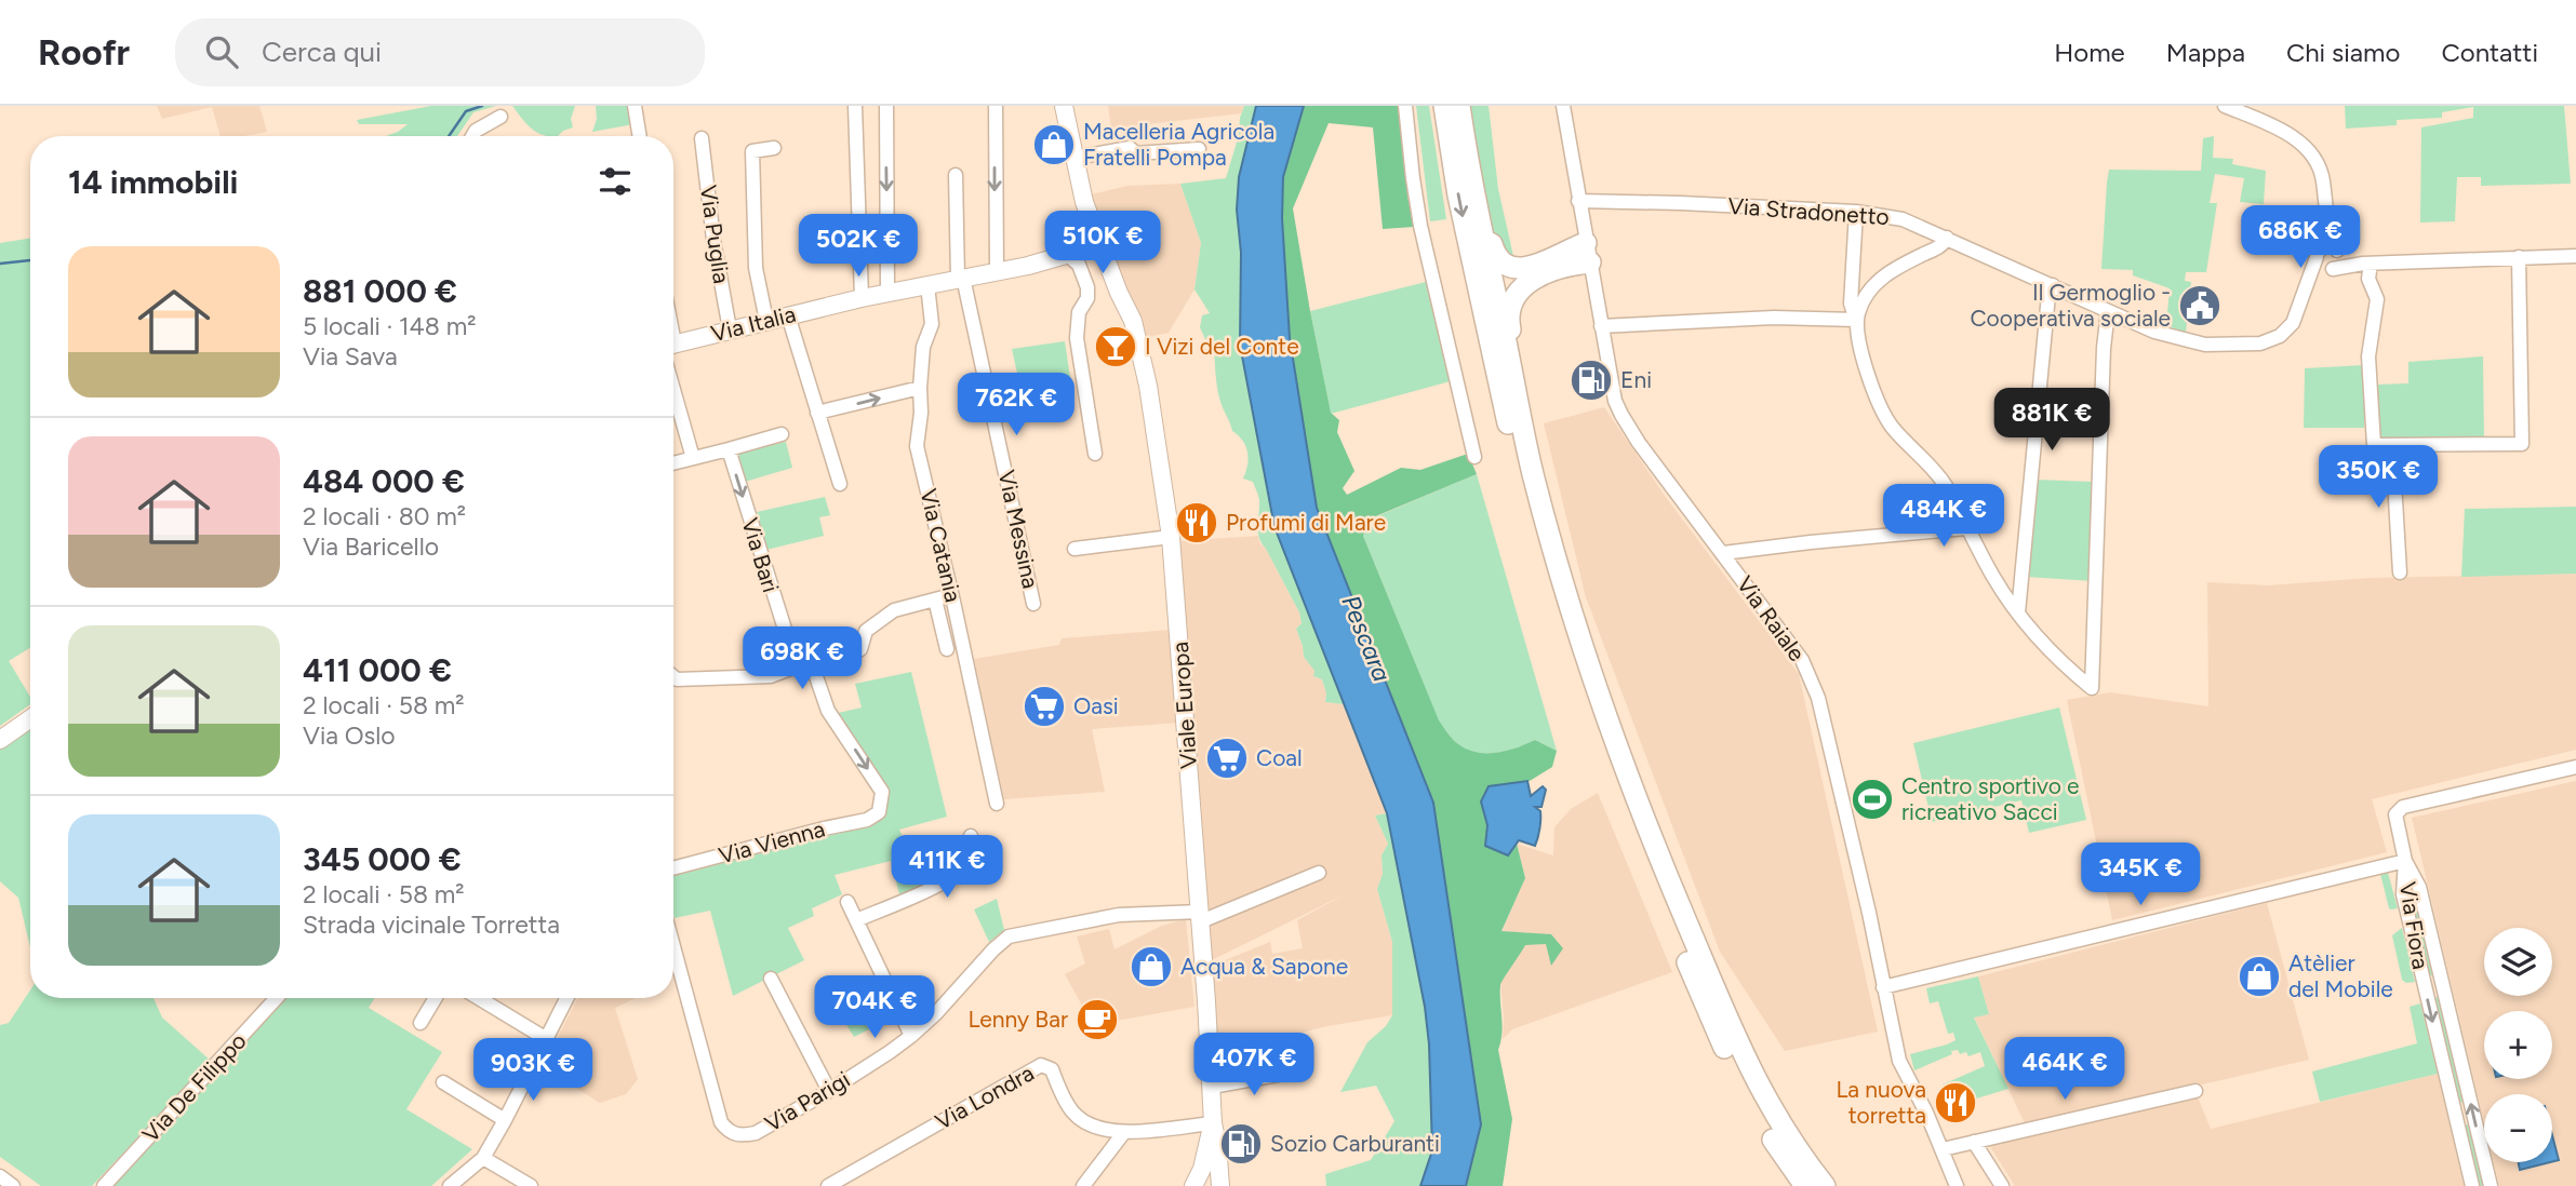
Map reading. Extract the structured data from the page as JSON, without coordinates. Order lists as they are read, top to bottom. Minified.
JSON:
{"streets":{"main road":["Via Italia","Viale Europa"],"street":["Via Stradonetto","Via Puglia","Via Messina","Via Catania","Via Bari","Via Raiale","Via Vienna","Via Fiora","Via De Filippo","Via Londra","Via Parigi"]},"crossings":[["Via Stradonetto","Via Raiale"],["Via Puglia","Via Italia"],["Via Italia","Via Messina"],["Via Italia","Via Catania"],["Via Bari","Via Vienna"],["Viale Europa","Via Londra"],["Viale Europa","Via Parigi"]],"one_way":["Via Bari"],"water":["Pescara"],"places":{"shop":["Macelleria Agricola Fratelli Pompa","Acqua & Sapone","Atèlier del Mobile"],"public building":["Il Germoglio - Cooperativa sociale"],"bar":["I Vizi del Conte"],"fuel station":["Eni","Sozio Carburanti"],"restaurant":["Profumi di Mare","La nuova torretta"],"supermarket":["Oasi","Coal"],"sports":["Centro sportivo e ricreativo Sacci"],"cafe":["Lenny Bar"]},"page":{"header":"Roofr","search":"Cerca qui","nav":["Home","Mappa","Chi siamo","Contatti"],"heading":"14 immobili","price":["686K €","510K €","502K €","762K €","881K €","350K €","484K €","698K €","411K €","345K €","704K €","407K €","464K €","903K €"],"list":[{"name":"881 000 €","note":"5 locali · 148 m² · Via Sava"},{"name":"484 000 €","note":"2 locali · 80 m² · Via Baricello"},{"name":"411 000 €","note":"2 locali · 58 m² · Via Oslo"},{"name":"345 000 €","note":"2 locali · 58 m² · Strada vicinale Torretta"}],"map_buttons":["+","−"]}}
